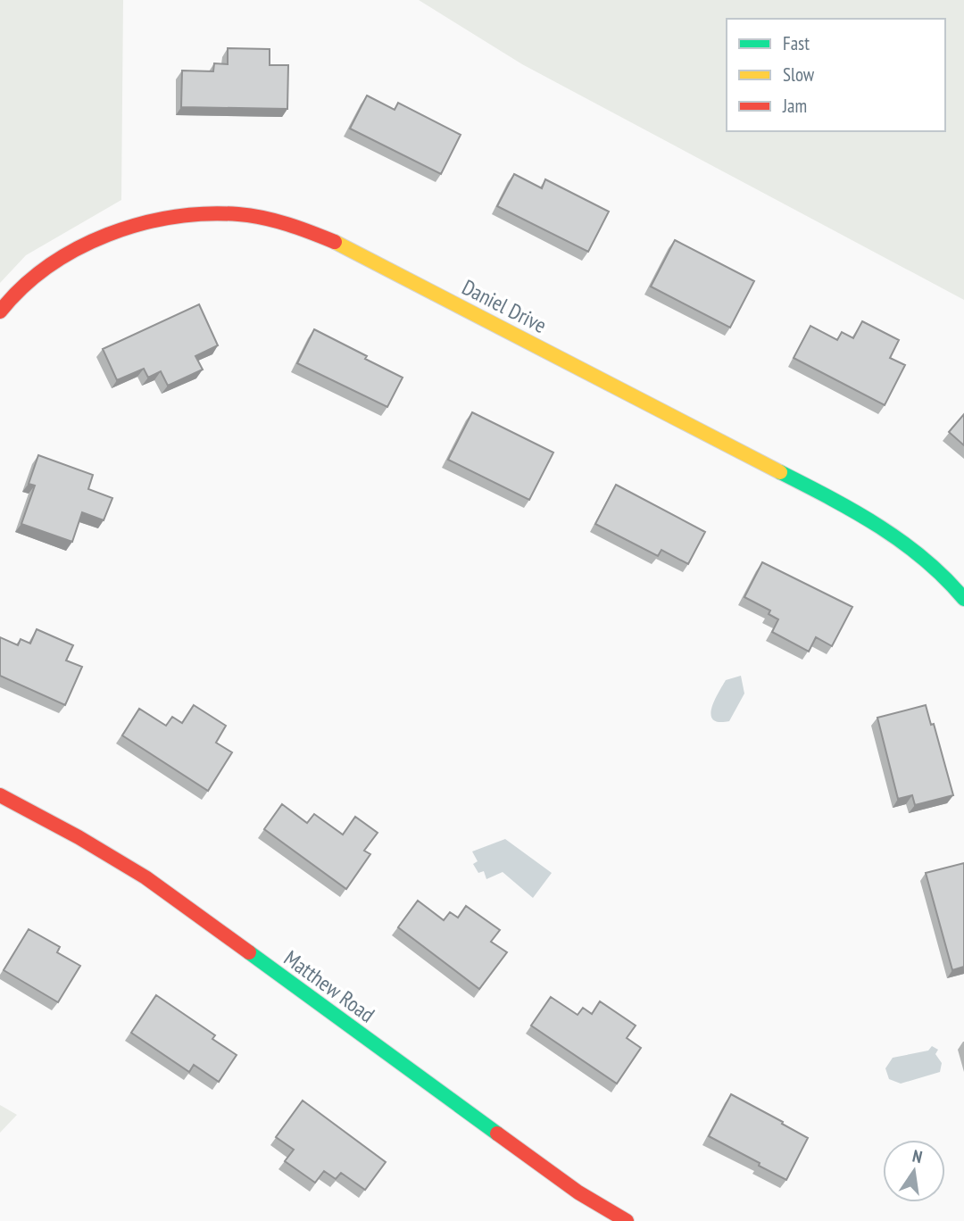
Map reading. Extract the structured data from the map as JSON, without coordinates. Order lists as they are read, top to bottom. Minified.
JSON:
{"streets":{"street":["Daniel Drive","Matthew Road"]},"legend":["Fast","Slow","Jam"],"north":"top"}
